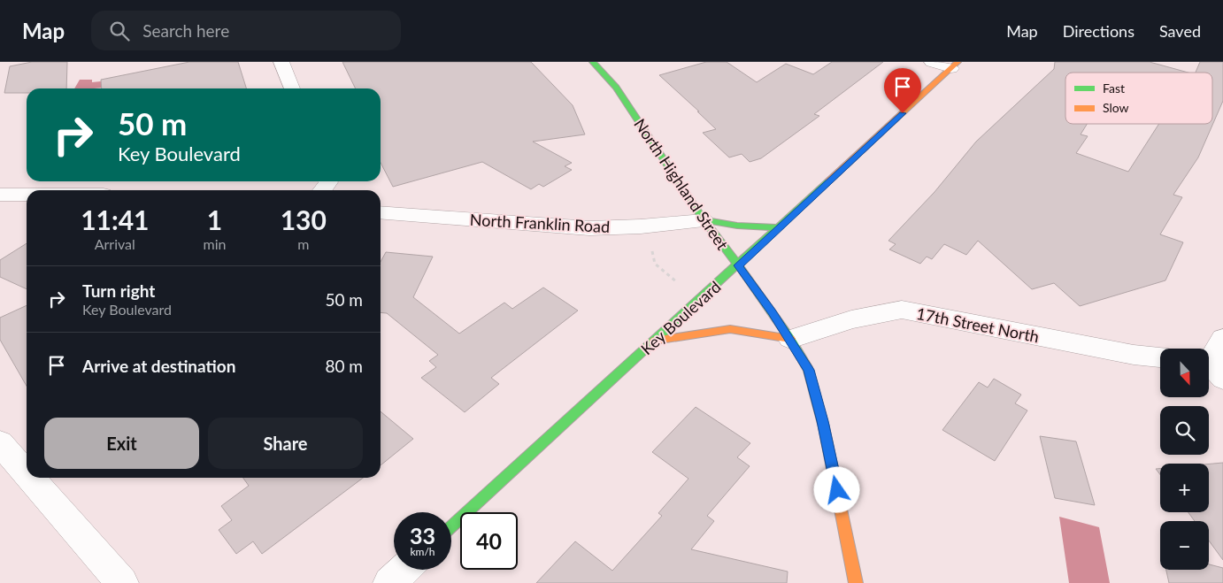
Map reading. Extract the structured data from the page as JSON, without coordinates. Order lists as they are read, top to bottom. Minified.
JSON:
{"streets":{"street":["North Highland Street","North Franklin Road","Key Boulevard","17th Street North"]},"crossings":[["North Highland Street","North Franklin Road"],["North Highland Street","Key Boulevard"],["North Highland Street","17th Street North"]],"legend":["Fast","Slow"],"north":"bottom","page":{"header":"Map","search":"Search here","nav":["Map","Directions","Saved"],"turn":["50 m","Key Boulevard"],"eta":["11:41","Arrival","1","min","130","m"],"list":[{"name":"Turn right","note":"Key Boulevard","value":"50 m"},{"name":"Arrive at destination","value":"80 m"}],"map_buttons":["+","−"],"buttons":["Exit","Share"],"speed":"33 km/h","limit":"40"}}
